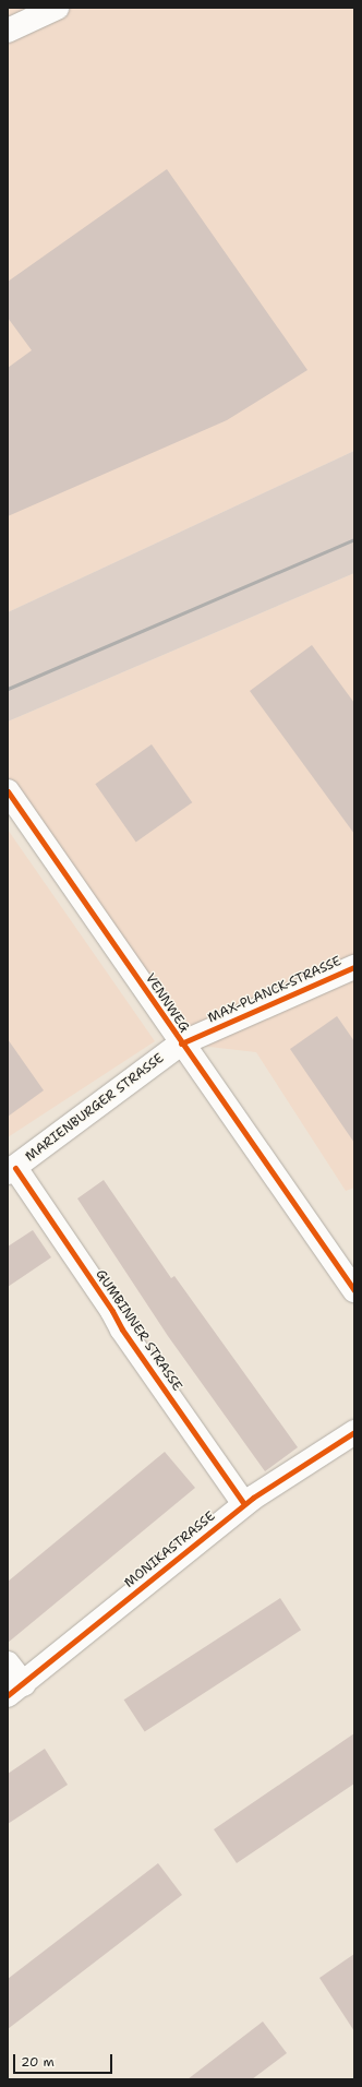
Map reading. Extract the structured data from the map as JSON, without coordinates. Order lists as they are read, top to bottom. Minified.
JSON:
{"streets":{"street":["MAX-PLANCK-STRASSE","VENNWEG","MARIENBURGER STRASSE","GUMBINNER STRASSE","MONIKASTRASSE"]},"crossings":[["MAX-PLANCK-STRASSE","VENNWEG"],["MAX-PLANCK-STRASSE","MARIENBURGER STRASSE"],["VENNWEG","MARIENBURGER STRASSE"],["MARIENBURGER STRASSE","GUMBINNER STRASSE"],["GUMBINNER STRASSE","MONIKASTRASSE"]],"scale_bar":"20 m"}
